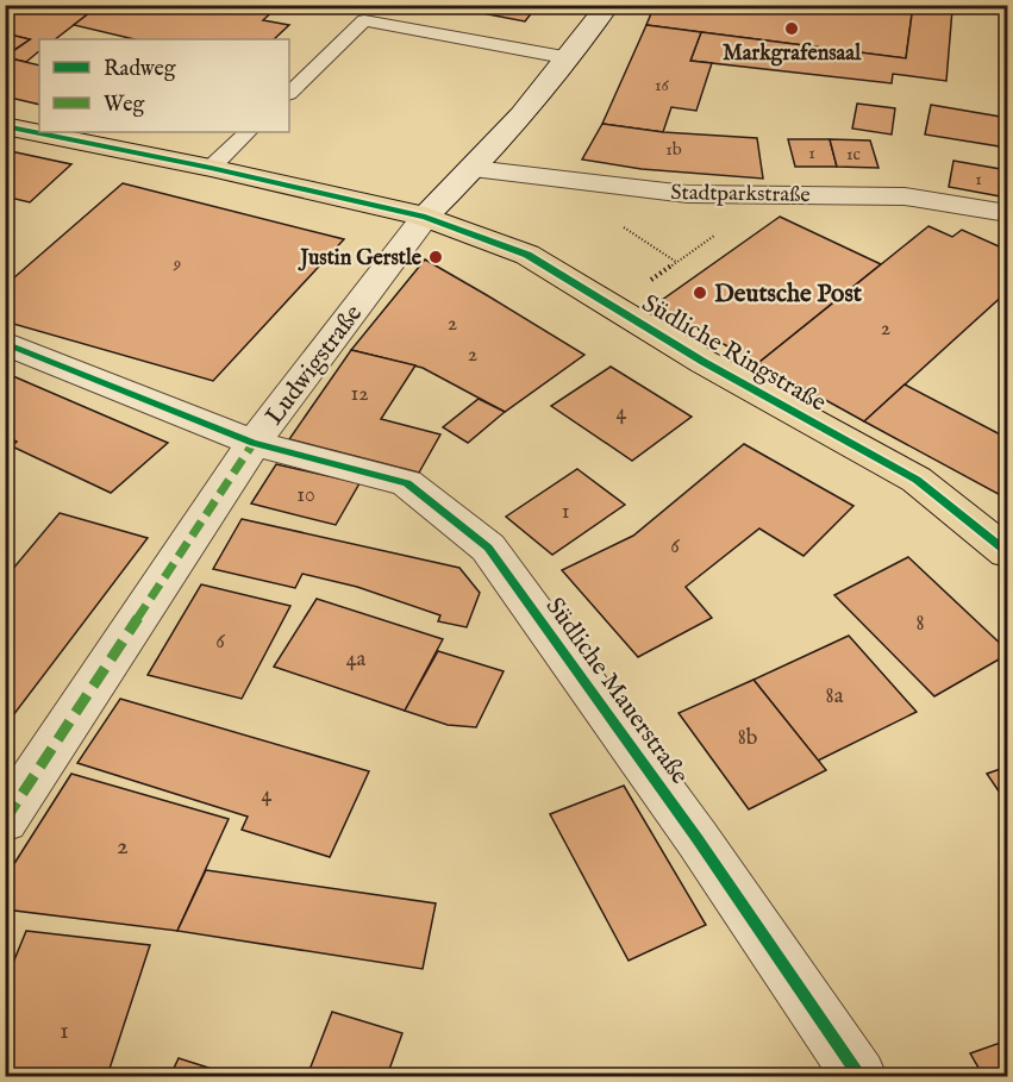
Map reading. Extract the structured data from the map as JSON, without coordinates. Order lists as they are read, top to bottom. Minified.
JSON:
{"streets":{"main road":["Südliche Ringstraße"],"street":["Stadtparkstraße","Ludwigstraße","Südliche Mauerstraße"]},"crossings":[["Stadtparkstraße","Ludwigstraße"],["Südliche Ringstraße","Ludwigstraße"],["Ludwigstraße","Südliche Mauerstraße"]],"places":["Markgrafensaal","Justin Gerstle","Deutsche Post"],"house_numbers":["16","1b","1","1c","1","9","2","2","2","12","4","10","1","6","8","6","4a","8a","8b","4","2","1"],"legend":["Radweg","Weg"]}
